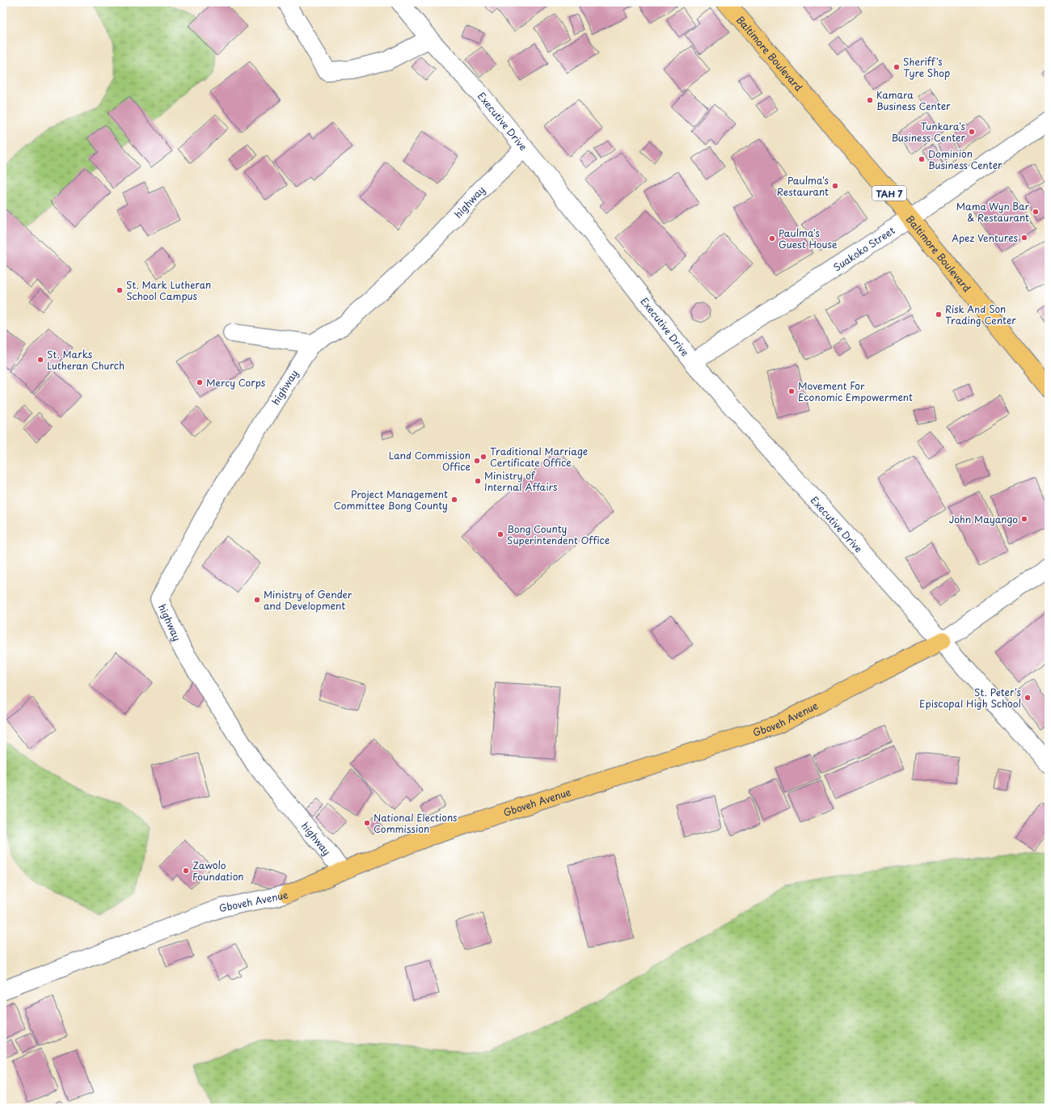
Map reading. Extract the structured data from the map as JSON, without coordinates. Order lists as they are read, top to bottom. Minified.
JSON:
{"streets":{"main road":["Baltimore Boulevard","TAH 7","Gboveh Avenue"],"street":["Executive Drive","highway","Suakoko Street"]},"crossings":[["Baltimore Boulevard","Suakoko Street"],["Executive Drive","highway"],["Executive Drive","Suakoko Street"],["Executive Drive","Gboveh Avenue"],["highway","Gboveh Avenue"]],"places":["Sheriff's Tyre Shop","Kamara Business Center","Tunkara's Business Center","Dominion Business Center","Paulma's Restaurant","Mama Wyn Bar & Restaurant","Apez Ventures","Paulma's Guest House","St. Mark Lutheran School Campus","Risk And Son Trading Center","St. Marks Lutheran Church","Mercy Corps","Movement For Economic Empowerment","Traditional Marriage Certificate Office","Land Commission Office","Ministry of Internal Affairs","Project Management Committee Bong County","John Mayango","Bong County Superintendent Office","Ministry of Gender and Development","St. Peter's Episcopal High School","National Elections Commission","Zawolo Foundation"]}
